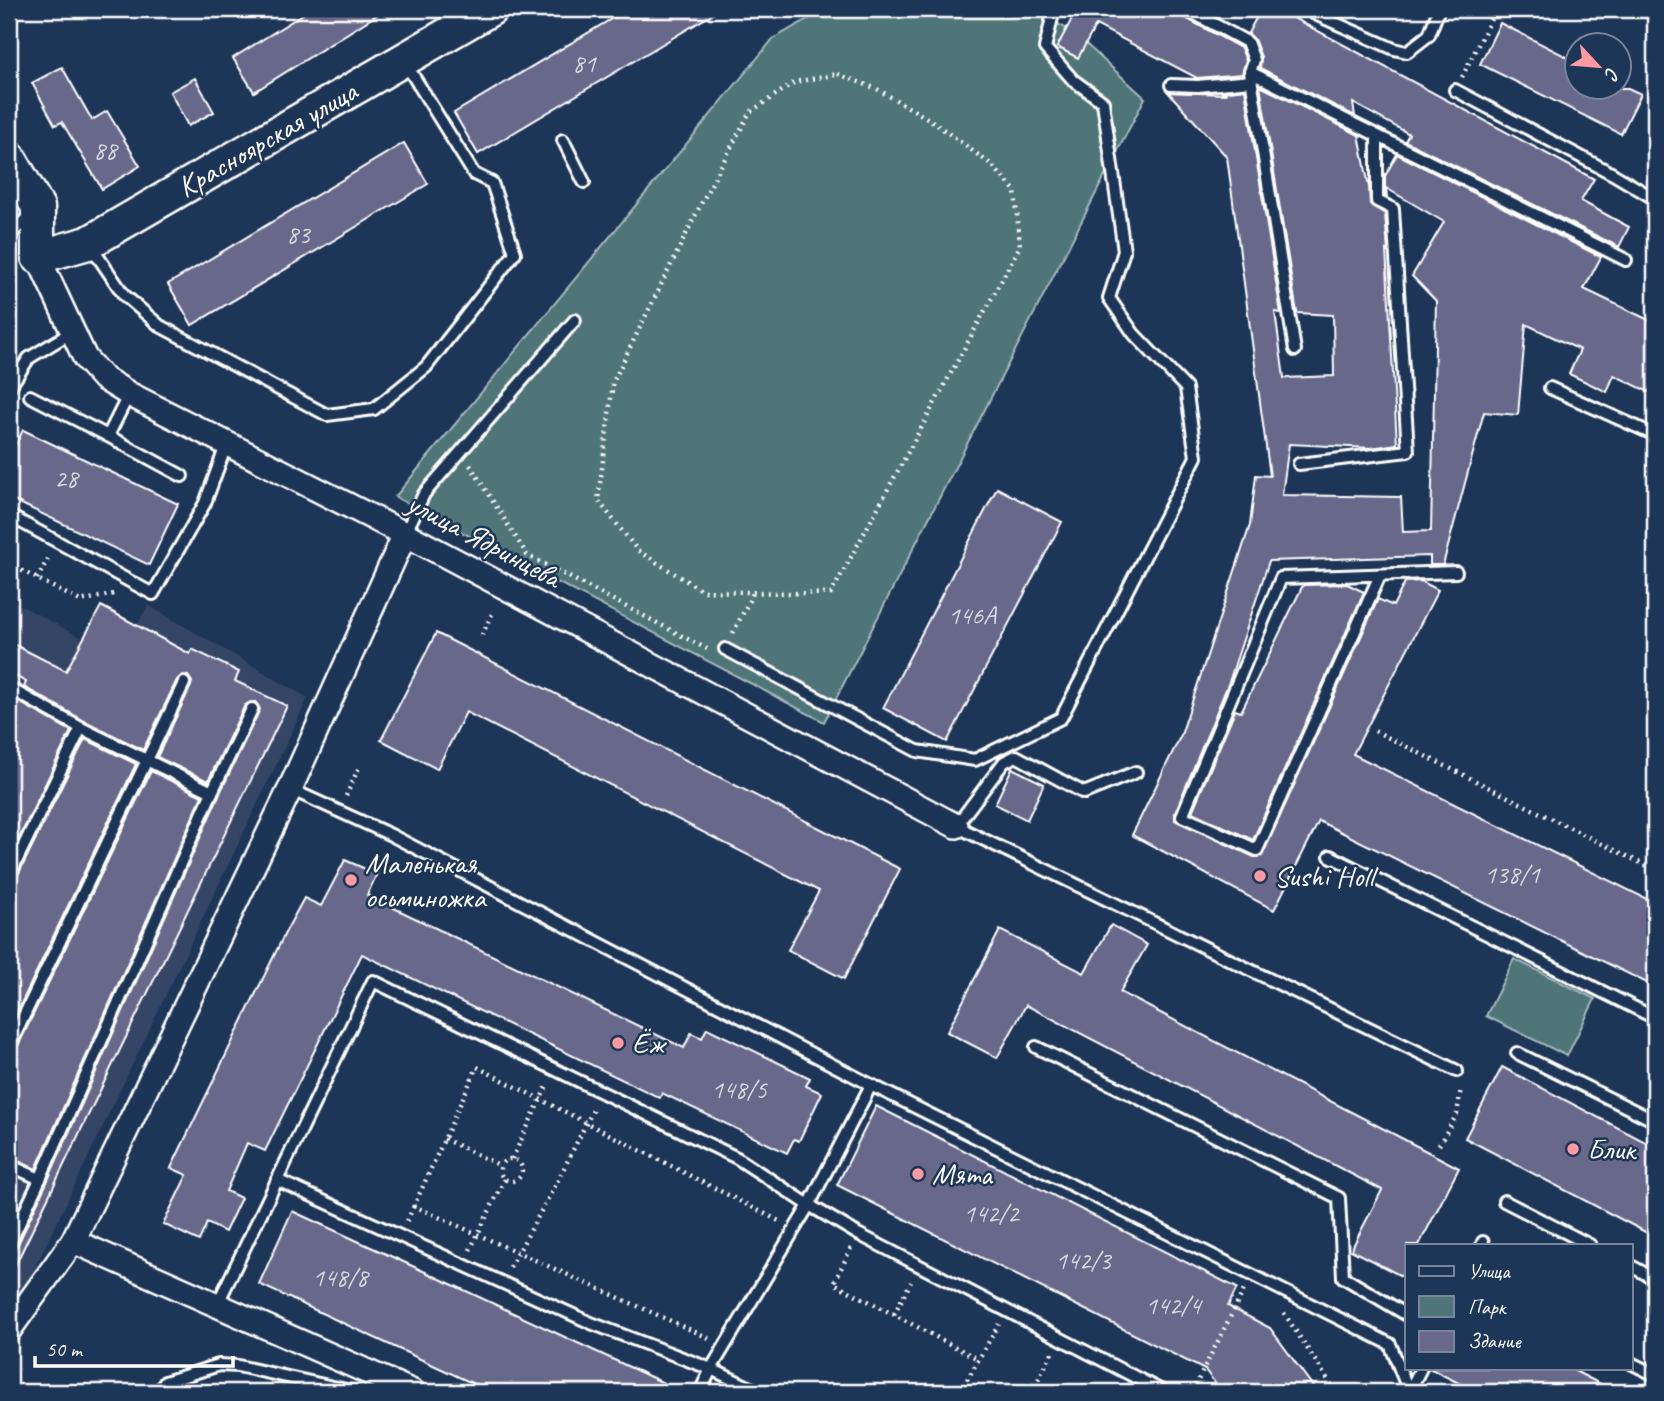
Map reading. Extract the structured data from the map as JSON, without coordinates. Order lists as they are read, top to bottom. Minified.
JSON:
{"streets":{"street":["Красноярская улица","улица Ядринцева"]},"crossings":[["Красноярская улица","улица Ядринцева"]],"places":["Sushi Holl","Маленькая осьминожка","Ёж","Блик","Мята"],"house_numbers":["81","88","83","28","146А","138/1","148/5","142/2","142/3","148/8","142/4"],"legend":["Улица","Парк","Здание"],"scale_bar":"50 m","north":"bottom right"}
